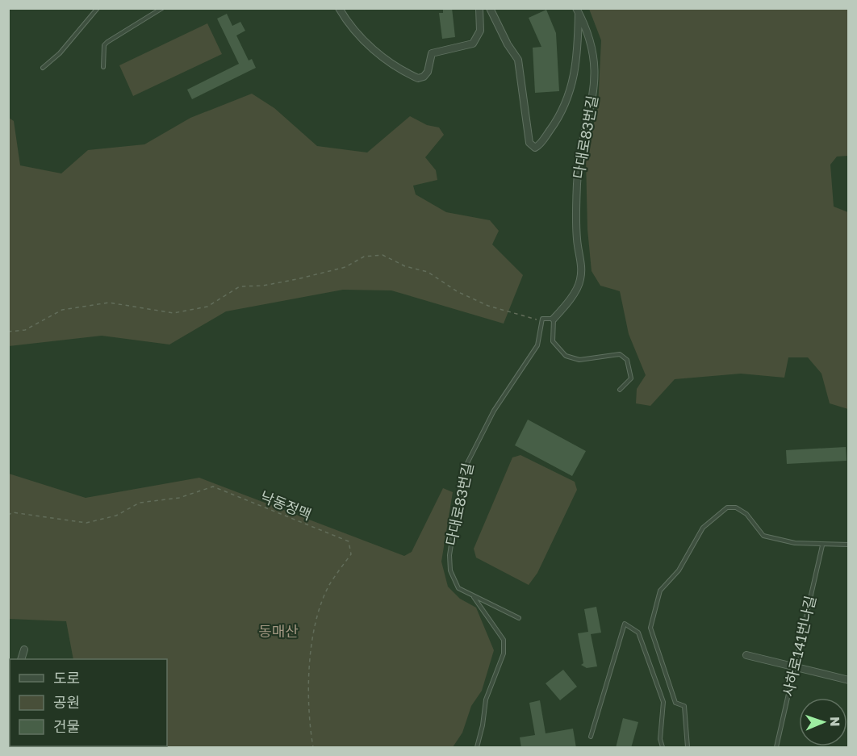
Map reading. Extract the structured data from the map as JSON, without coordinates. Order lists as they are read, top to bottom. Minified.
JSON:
{"streets":{"street":["다대로83번길"],"lane":["사하로141번나길"],"path":["낙동정맥"]},"parks":["동매산"],"legend":["도로","공원","건물"],"north":"right"}
